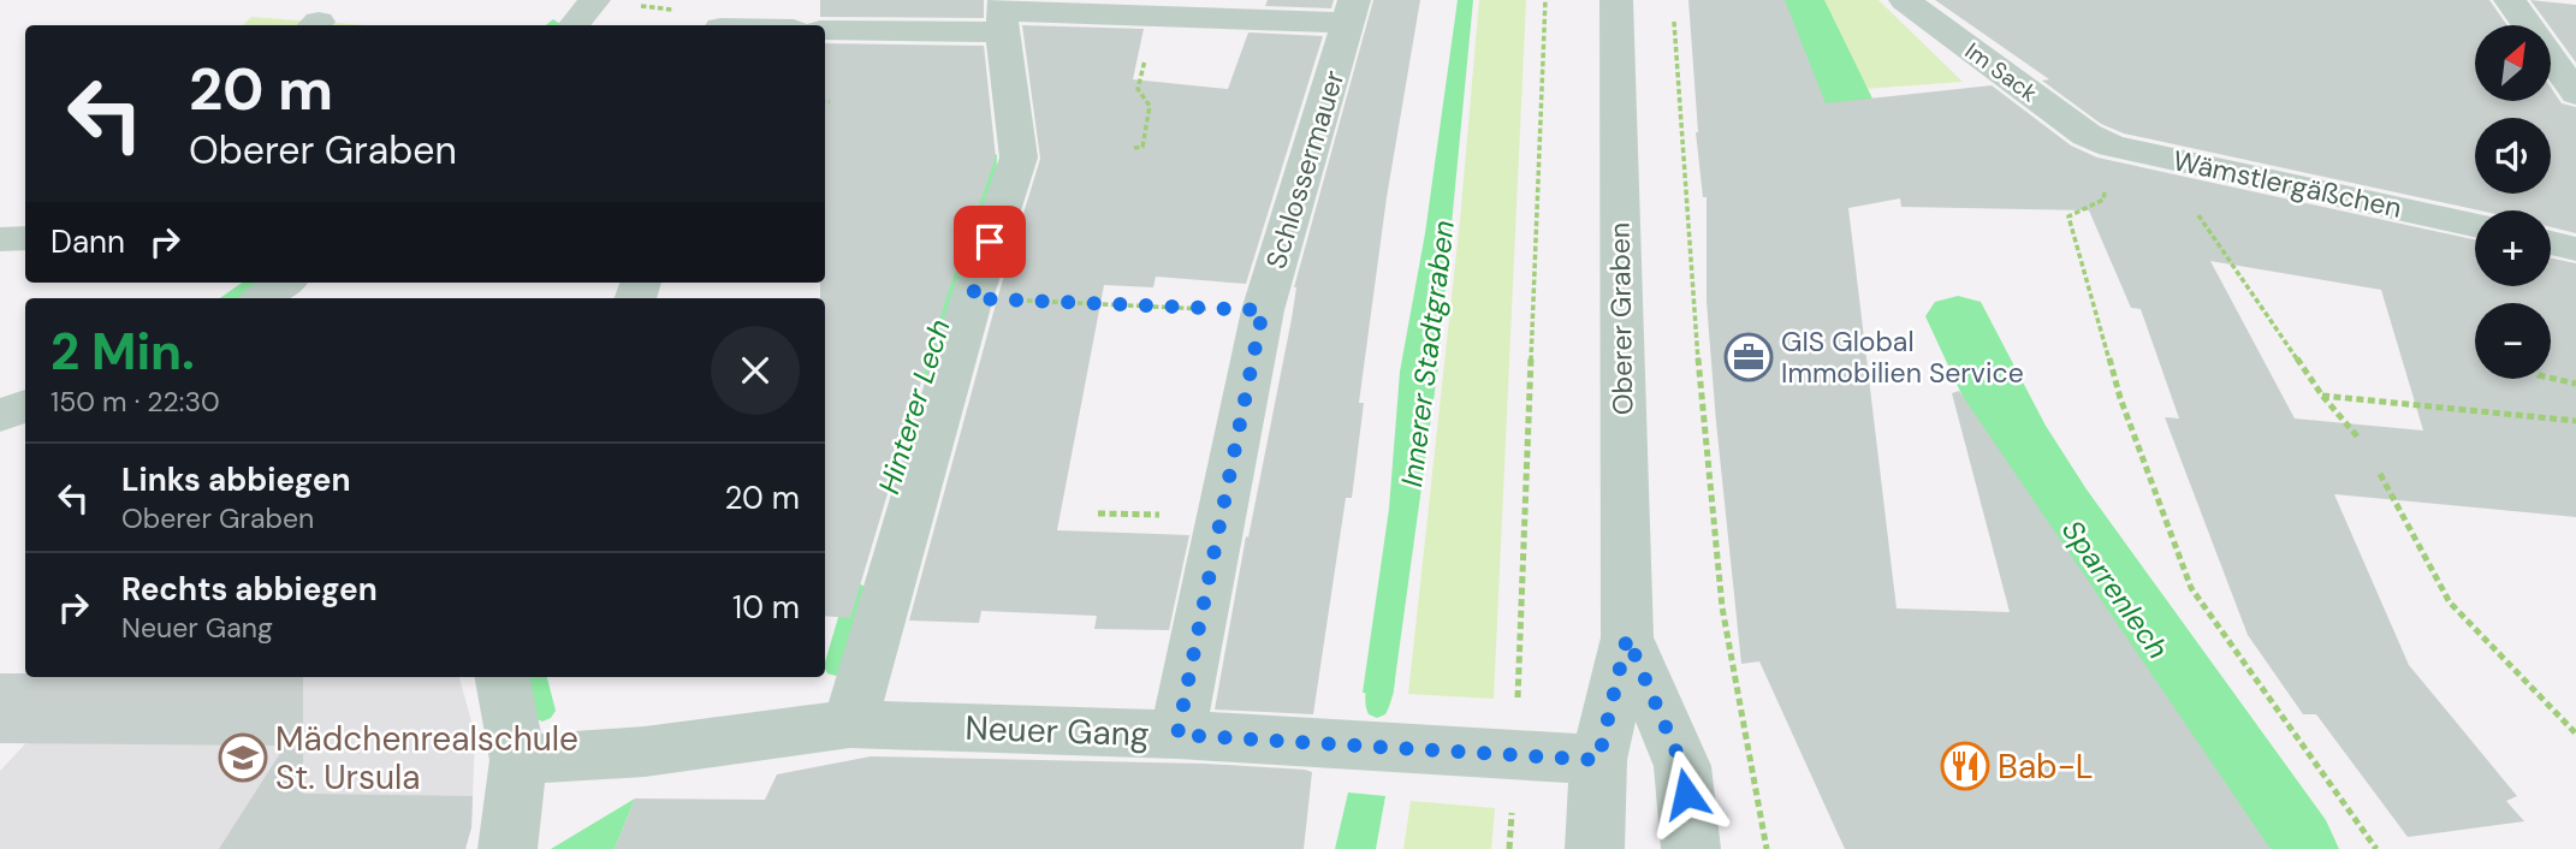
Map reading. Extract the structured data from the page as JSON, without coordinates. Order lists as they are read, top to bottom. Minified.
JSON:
{"streets":{"street":["Im Sack","Schlossermauer","Wämstlergäßchen","Oberer Graben","Neuer Gang"]},"crossings":[["Im Sack","Wämstlergäßchen"],["Schlossermauer","Neuer Gang"],["Oberer Graben","Neuer Gang"]],"water":["Innerer Stadtgraben","Hinterer Lech","Sparrenlech"],"places":{"office":["GIS Global Immobilien Service"],"school or university":["Mädchenrealschule St. Ursula"],"restaurant":["Bab-L"]},"north":"top right","page":{"map_buttons":["+","−"],"turn":["20 m","Oberer Graben"],"then":"Dann","heading":["2 Min.","150 m · 22:30"],"list":[{"name":"Links abbiegen","note":"Oberer Graben","value":"20 m"},{"name":"Rechts abbiegen","note":"Neuer Gang","value":"10 m"}]}}
